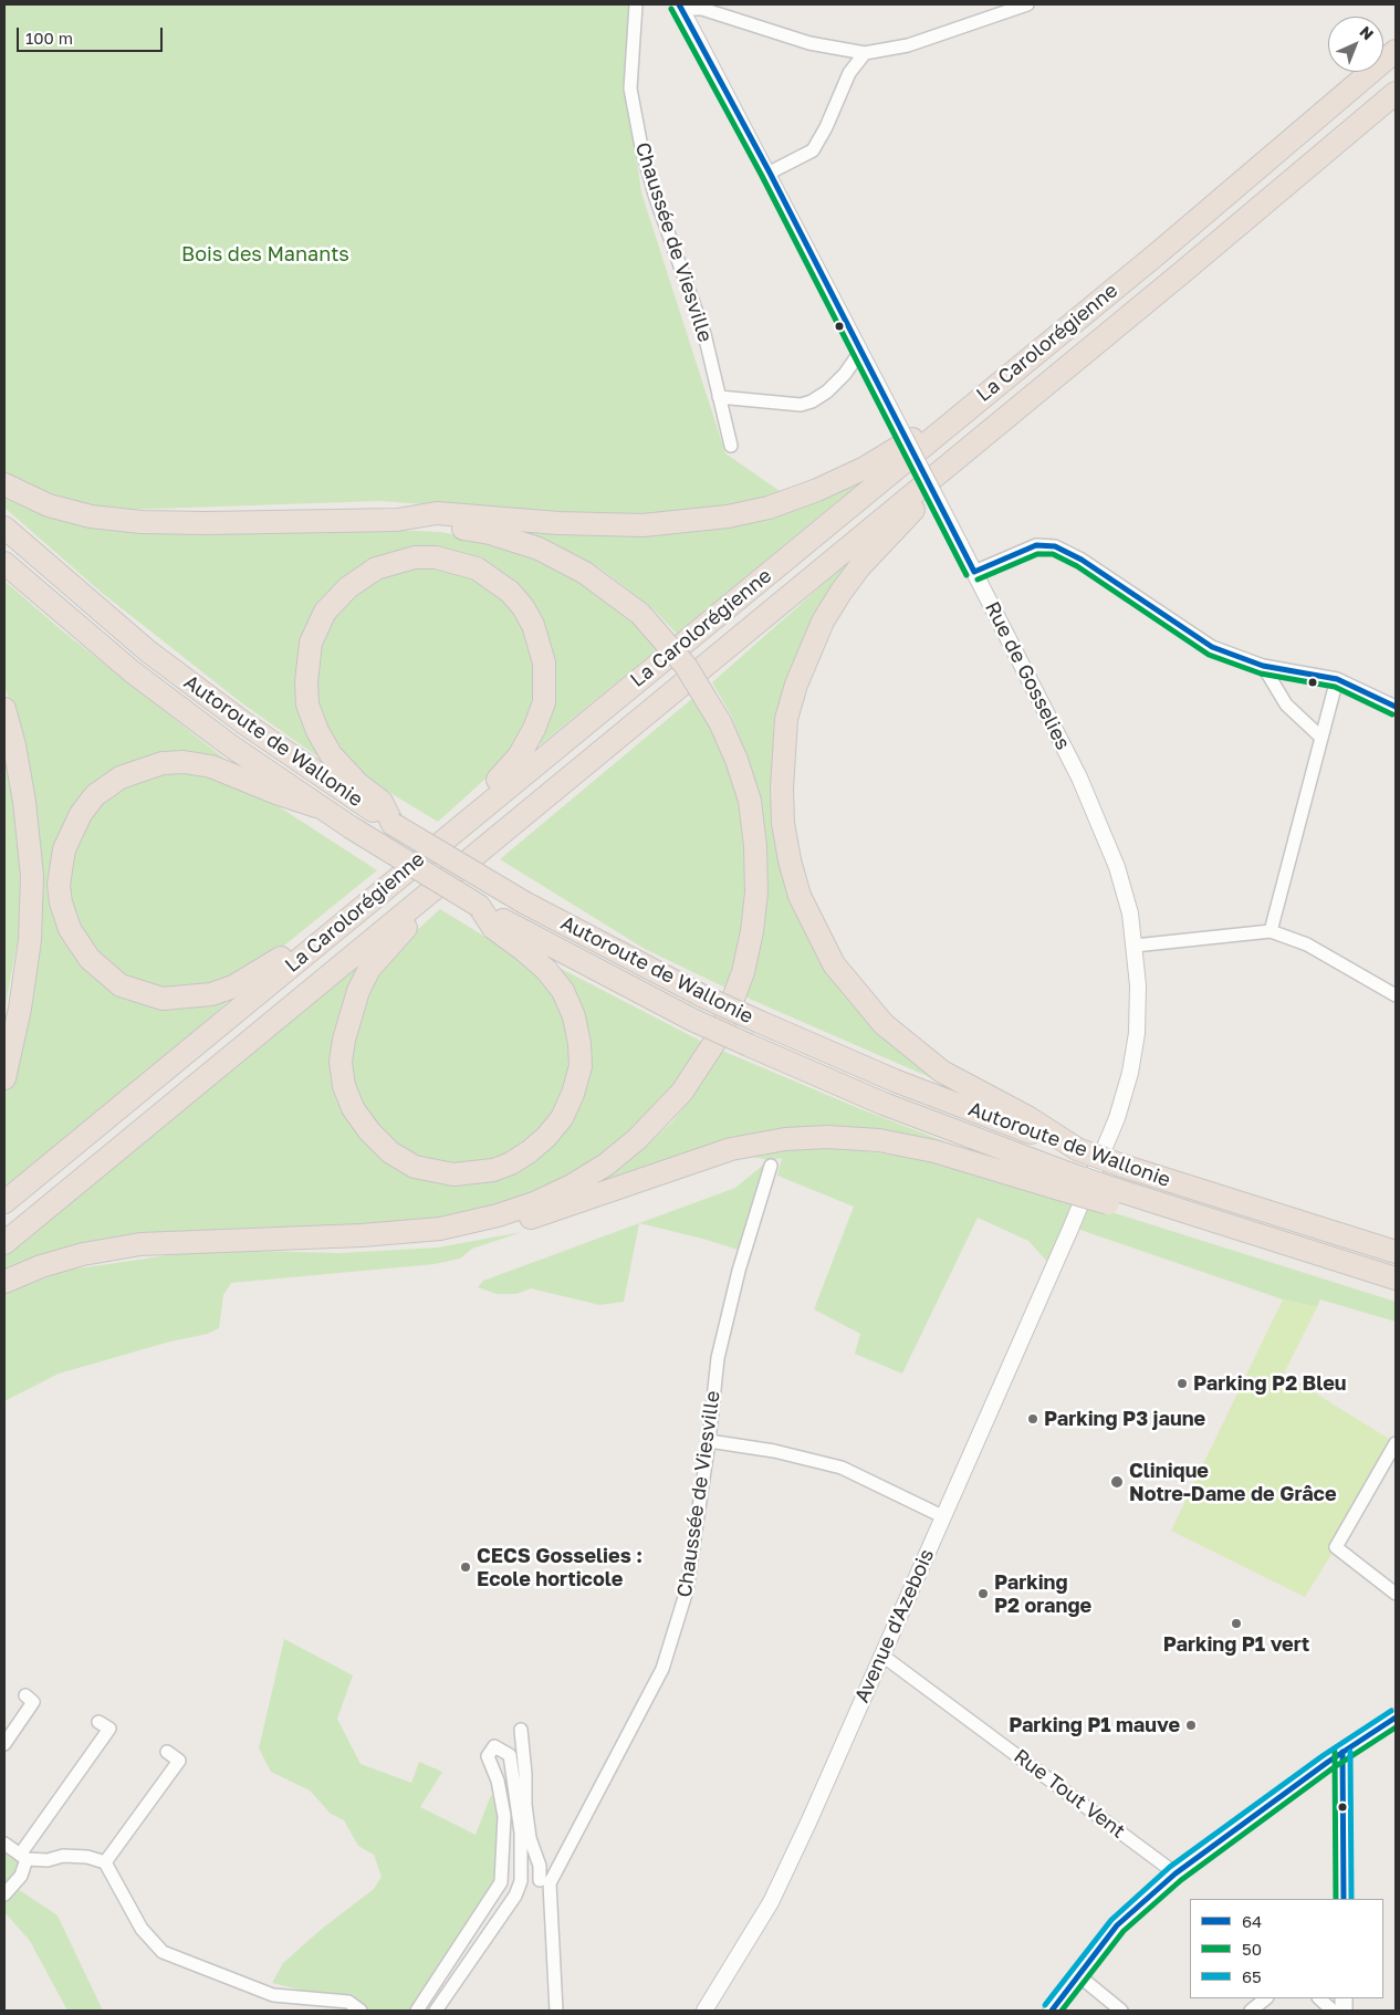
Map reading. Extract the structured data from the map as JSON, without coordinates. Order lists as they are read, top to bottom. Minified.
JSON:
{"streets":{"highway":["La Carolorégienne","Autoroute de Wallonie"],"street":["Chaussée de Viesville","Rue de Gosselies","Avenue d'Azebois","Rue Tout Vent"]},"crossings":[["Rue de Gosselies","Avenue d'Azebois"],["Avenue d'Azebois","Rue Tout Vent"]],"parks":["Bois des Manants"],"places":["Parking P2 Bleu","Parking P3 jaune","Clinique Notre-Dame de Grâce","CECS Gosselies : Ecole horticole","Parking P2 orange","Parking P1 vert","Parking P1 mauve"],"lines":["transit line 64","transit line 50","transit line 65"],"legend":["64","50","65"],"scale_bar":"100 m","north":"top right"}
